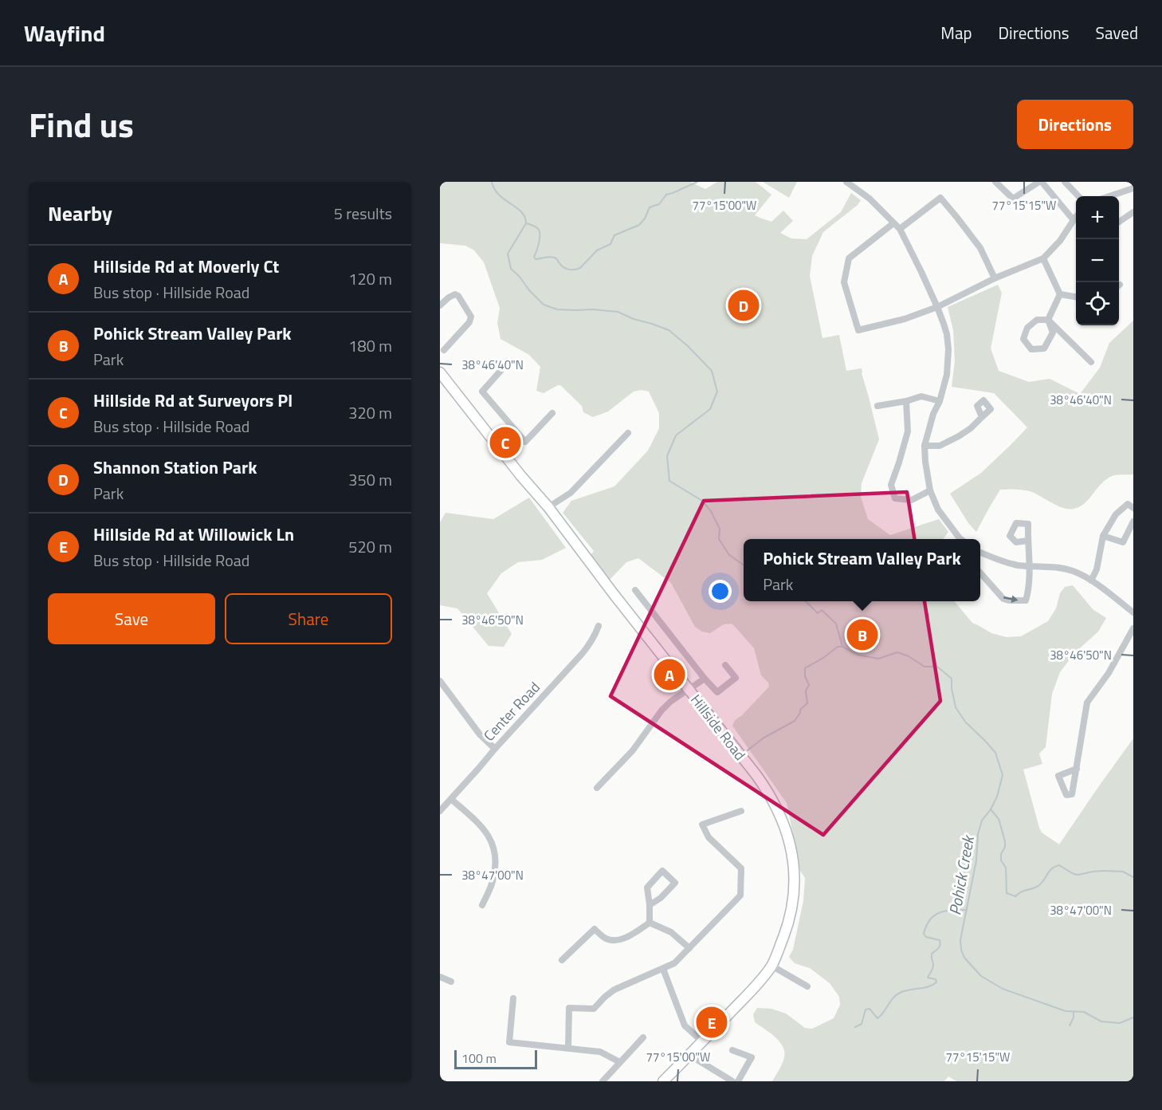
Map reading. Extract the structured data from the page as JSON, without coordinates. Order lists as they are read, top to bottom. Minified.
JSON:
{"streets":{"street":["Center Road","Hillside Road"]},"water":["Pohick Creek"],"scale_bar":"100 m","page":{"header":"Wayfind","nav":["Map","Directions","Saved"],"title":"Find us","buttons":["Directions",["Save","Share"]],"heading":["Nearby","5 results"],"map_buttons":["+","−"],"list":[{"mark":"A","name":"Hillside Rd at Moverly Ct","note":"Bus stop · Hillside Road","value":"120 m"},{"mark":"B","name":"Pohick Stream Valley Park","note":"Park","value":"180 m"},{"mark":"C","name":"Hillside Rd at Surveyors Pl","note":"Bus stop · Hillside Road","value":"320 m"},{"mark":"D","name":"Shannon Station Park","note":"Park","value":"350 m"},{"mark":"E","name":"Hillside Rd at Willowick Ln","note":"Bus stop · Hillside Road","value":"520 m"}],"pins":["D","C","B","A","E"],"popup":["Pohick Stream Valley Park","Park"],"scale":"100 m"},"coordinates":["77°15'00\"W","77°15'15\"W","38°46'40\"N","38°46'50\"N","38°47'00\"N"]}
